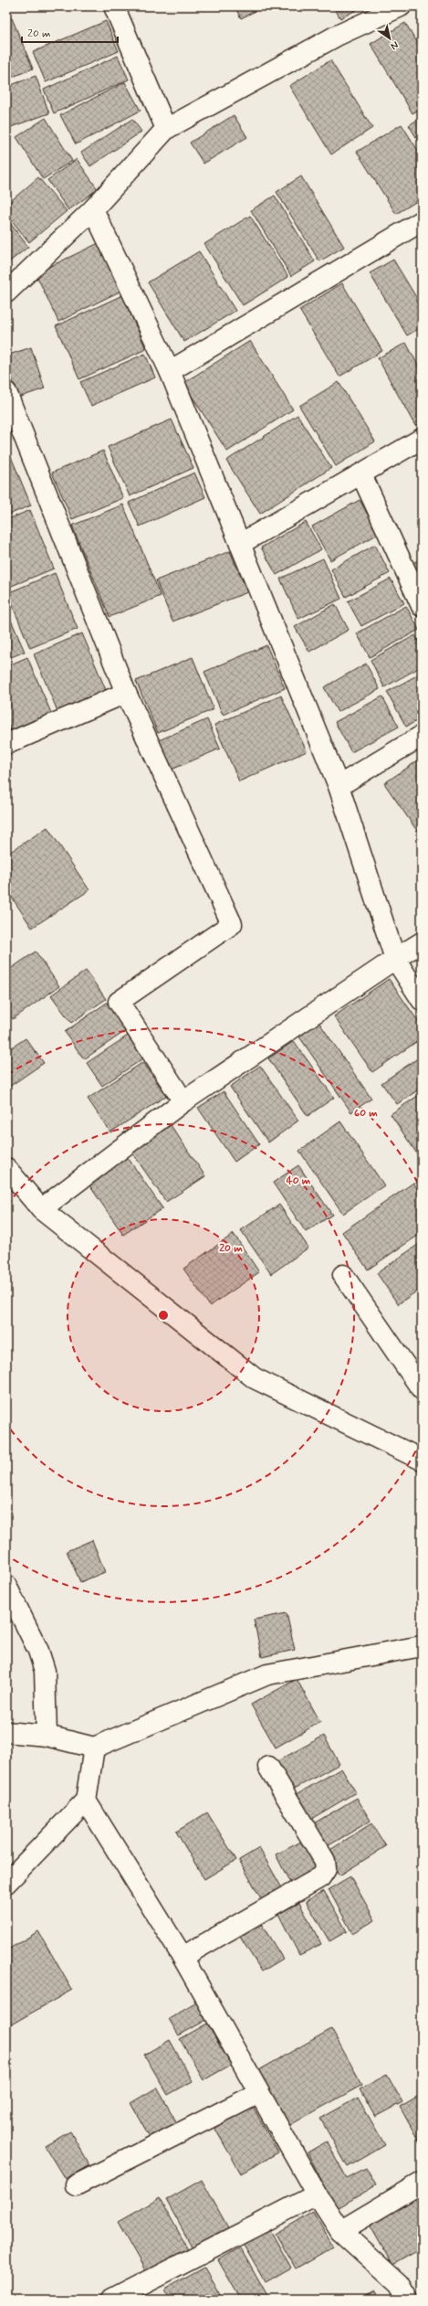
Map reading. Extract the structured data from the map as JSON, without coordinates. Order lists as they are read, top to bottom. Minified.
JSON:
{"scale_bar":"20 m","north":"bottom right","rings":["60 m","40 m","20 m"]}
